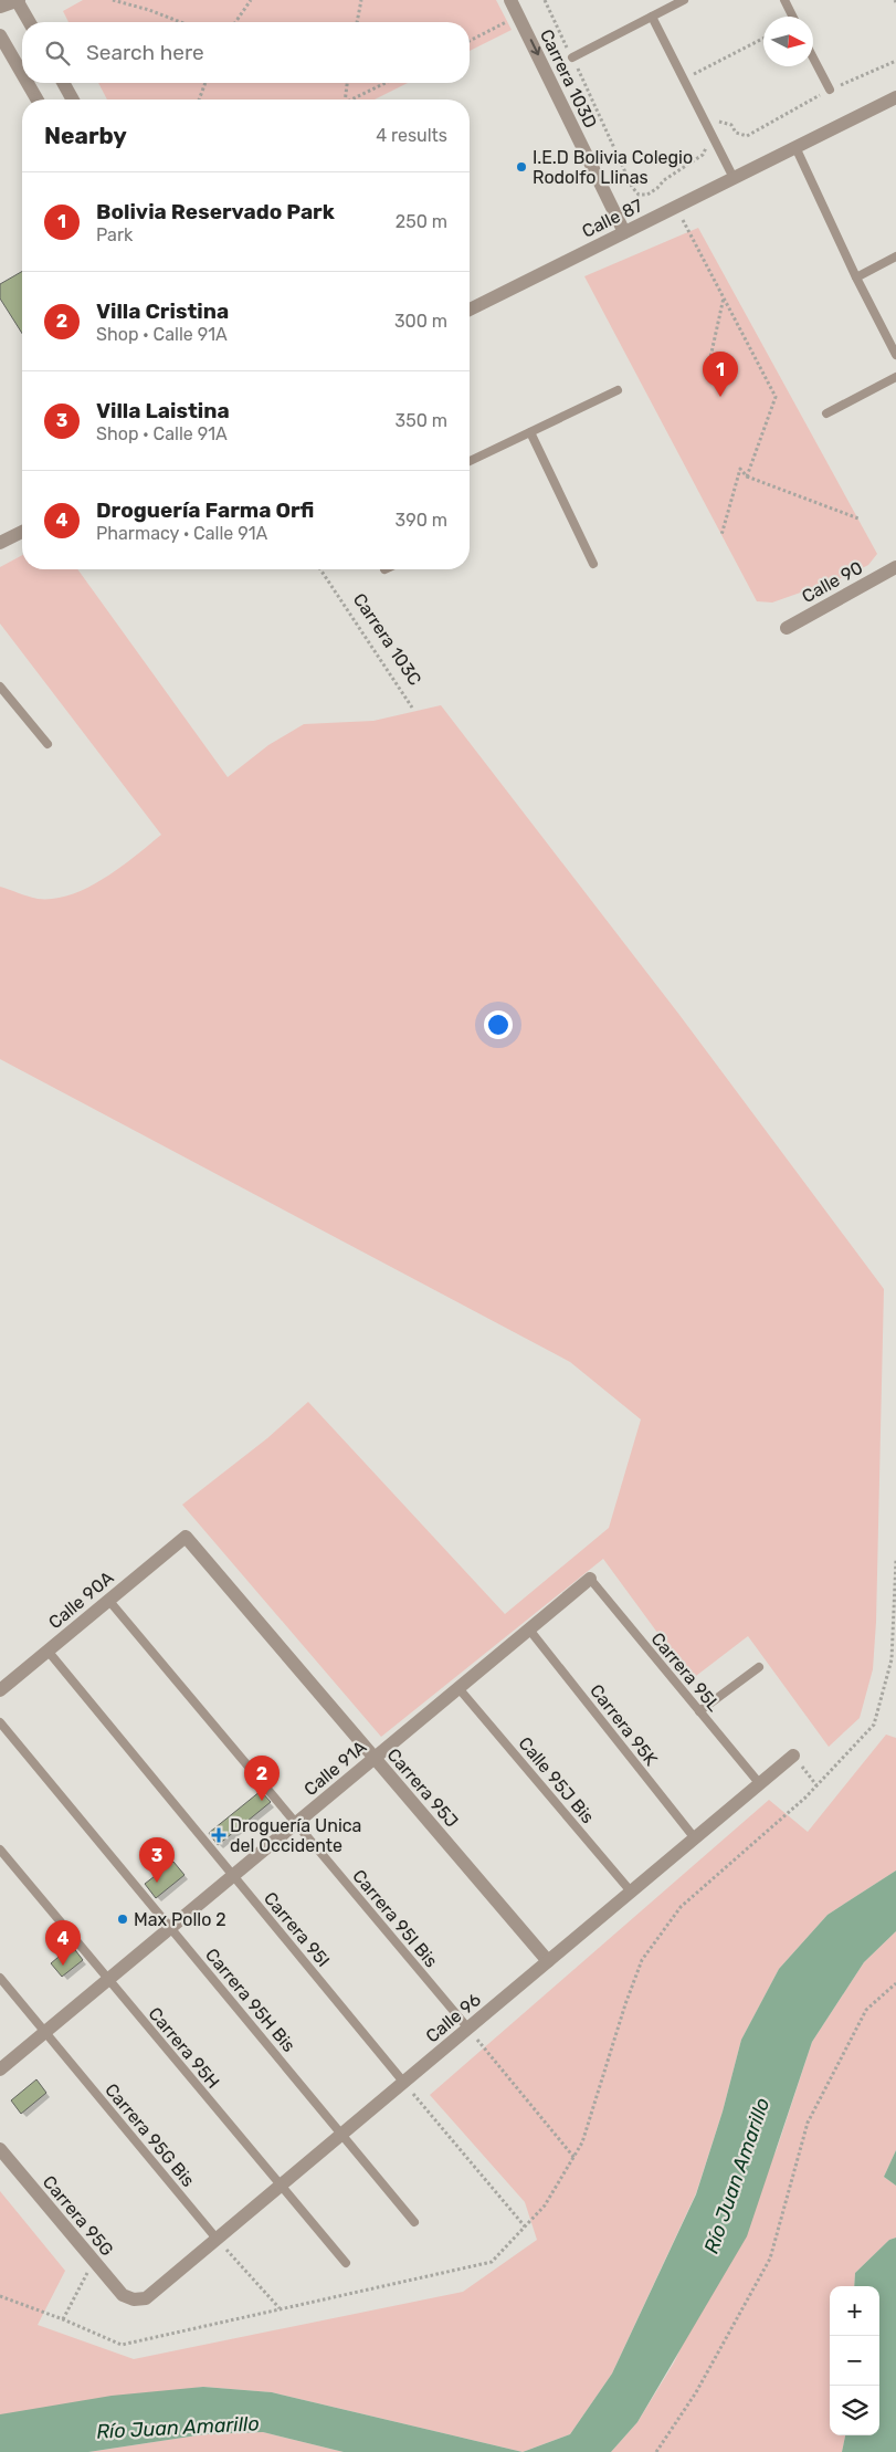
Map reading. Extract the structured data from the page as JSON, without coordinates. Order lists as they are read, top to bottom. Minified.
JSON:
{"streets":{"street":["Carrera 103D","Calle 87","Calle 90","Calle 90A","Calle 91A","Carrera 95J","Calle 96","Carrera 95G"],"lane":["Carrera 95L","Carrera 95K","Calle 95J Bis","Carrera 95I Bis","Carrera 95I","Carrera 95H Bis","Carrera 95H","Carrera 95G Bis"],"path":["Carrera 103C"]},"crossings":[["Carrera 103D","Calle 87"],["Calle 90A","Carrera 95J"],["Calle 90A","Carrera 95I Bis"],["Calle 90A","Carrera 95I"],["Carrera 95L","Calle 91A"],["Carrera 95L","Calle 96"],["Carrera 95K","Calle 91A"],["Carrera 95K","Calle 96"],["Calle 91A","Calle 95J Bis"],["Calle 91A","Carrera 95J"],["Calle 91A","Carrera 95I Bis"],["Calle 91A","Carrera 95I"],["Calle 91A","Carrera 95H Bis"],["Calle 91A","Carrera 95H"],["Calle 91A","Carrera 95G Bis"],["Calle 95J Bis","Calle 96"],["Carrera 95J","Calle 96"],["Carrera 95I Bis","Calle 96"],["Carrera 95I","Calle 96"],["Carrera 95H Bis","Calle 96"],["Calle 96","Carrera 95H"],["Calle 96","Carrera 95G Bis"],["Calle 96","Carrera 95G"]],"one_way":["Carrera 103D"],"water":["Río Juan Amarillo"],"places":{"other":["I.E.D Bolivia Colegio Rodolfo Llinas","Max Pollo 2"],"health":["Droguería Unica del Occidente"]},"north":"right","page":{"search":"Search here","heading":["Nearby","4 results"],"list":[{"mark":"1","name":"Bolivia Reservado Park","note":"Park","value":"250 m"},{"mark":"2","name":"Villa Cristina","note":"Shop · Calle 91A","value":"300 m"},{"mark":"3","name":"Villa Laistina","note":"Shop · Calle 91A","value":"350 m"},{"mark":"4","name":"Droguería Farma Orfi","note":"Pharmacy · Calle 91A","value":"390 m"}],"pins":["1","2","3","4"],"map_buttons":["+","−"]}}
